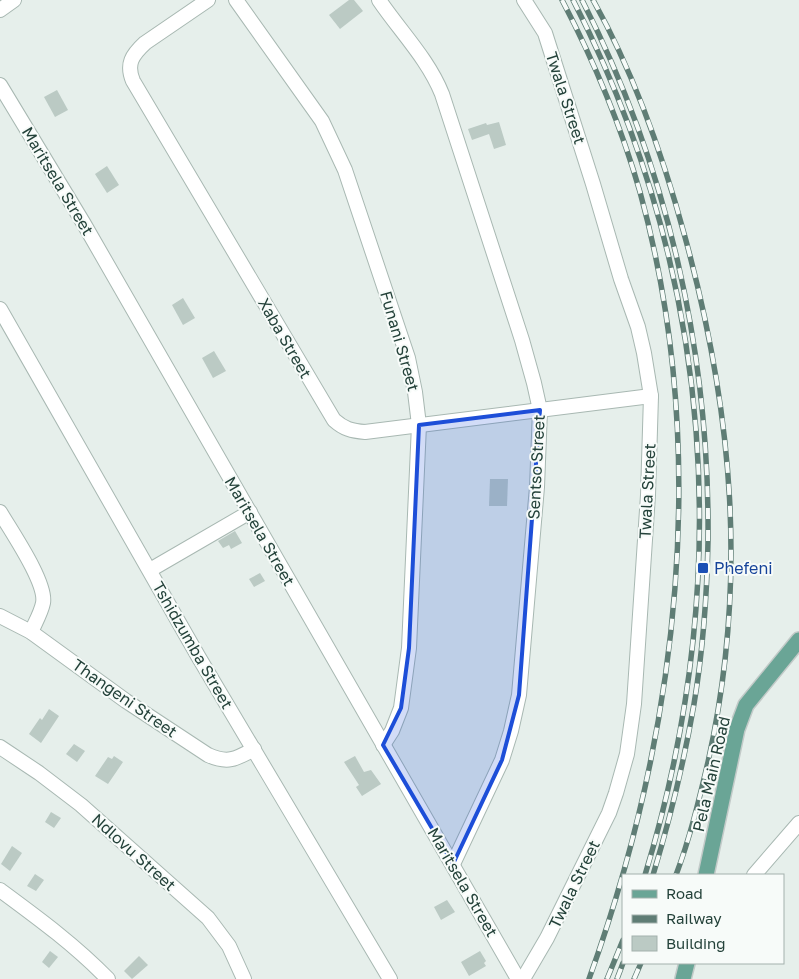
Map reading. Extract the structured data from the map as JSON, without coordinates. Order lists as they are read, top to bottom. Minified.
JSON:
{"streets":{"main road":["Pela Main Road"],"street":["Twala Street","Maritsela Street","Xaba Street","Funani Street","Sentso Street","Tshidzumba Street","Thangeni Street","Ndlovu Street"]},"crossings":[["Twala Street","Xaba Street"],["Maritsela Street","Funani Street"],["Maritsela Street","Sentso Street"],["Xaba Street","Funani Street"],["Xaba Street","Sentso Street"],["Tshidzumba Street","Thangeni Street"]],"places":{"transit":["Phefeni"]},"legend":["Road","Railway","Building"]}
